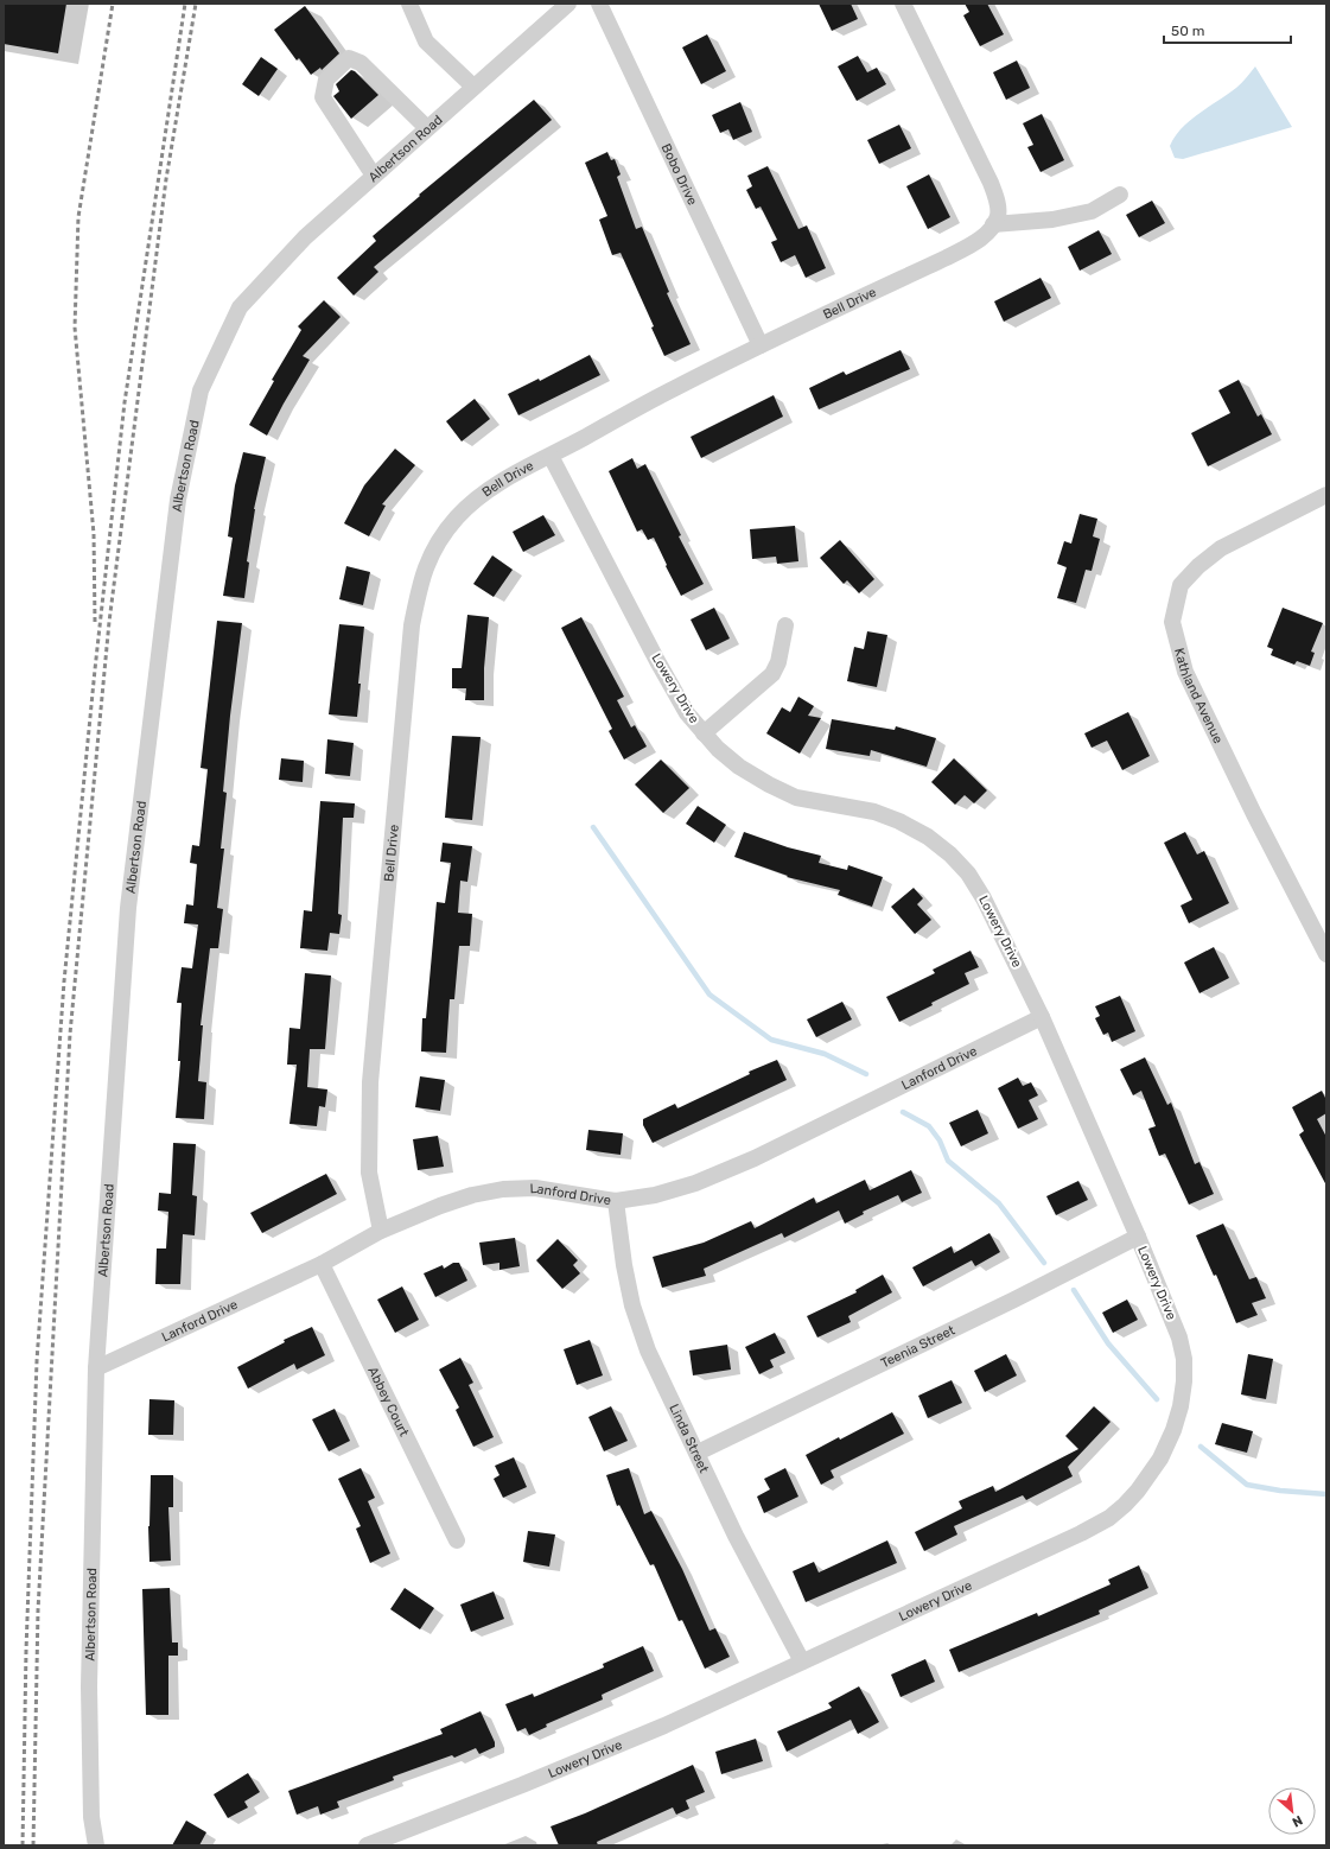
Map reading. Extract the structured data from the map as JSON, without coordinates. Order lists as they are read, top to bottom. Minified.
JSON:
{"streets":{"street":["Albertson Road","Bobo Drive","Bell Drive","Lowery Drive","Kathland Avenue","Lanford Drive","Teenia Street","Abbey Court","Linda Street"]},"crossings":[["Albertson Road","Lanford Drive"],["Bobo Drive","Bell Drive"],["Bell Drive","Lowery Drive"],["Bell Drive","Lanford Drive"],["Lowery Drive","Lanford Drive"],["Lowery Drive","Teenia Street"],["Lowery Drive","Linda Street"],["Lanford Drive","Abbey Court"],["Lanford Drive","Linda Street"],["Teenia Street","Linda Street"]],"scale_bar":"50 m","north":"bottom right"}
